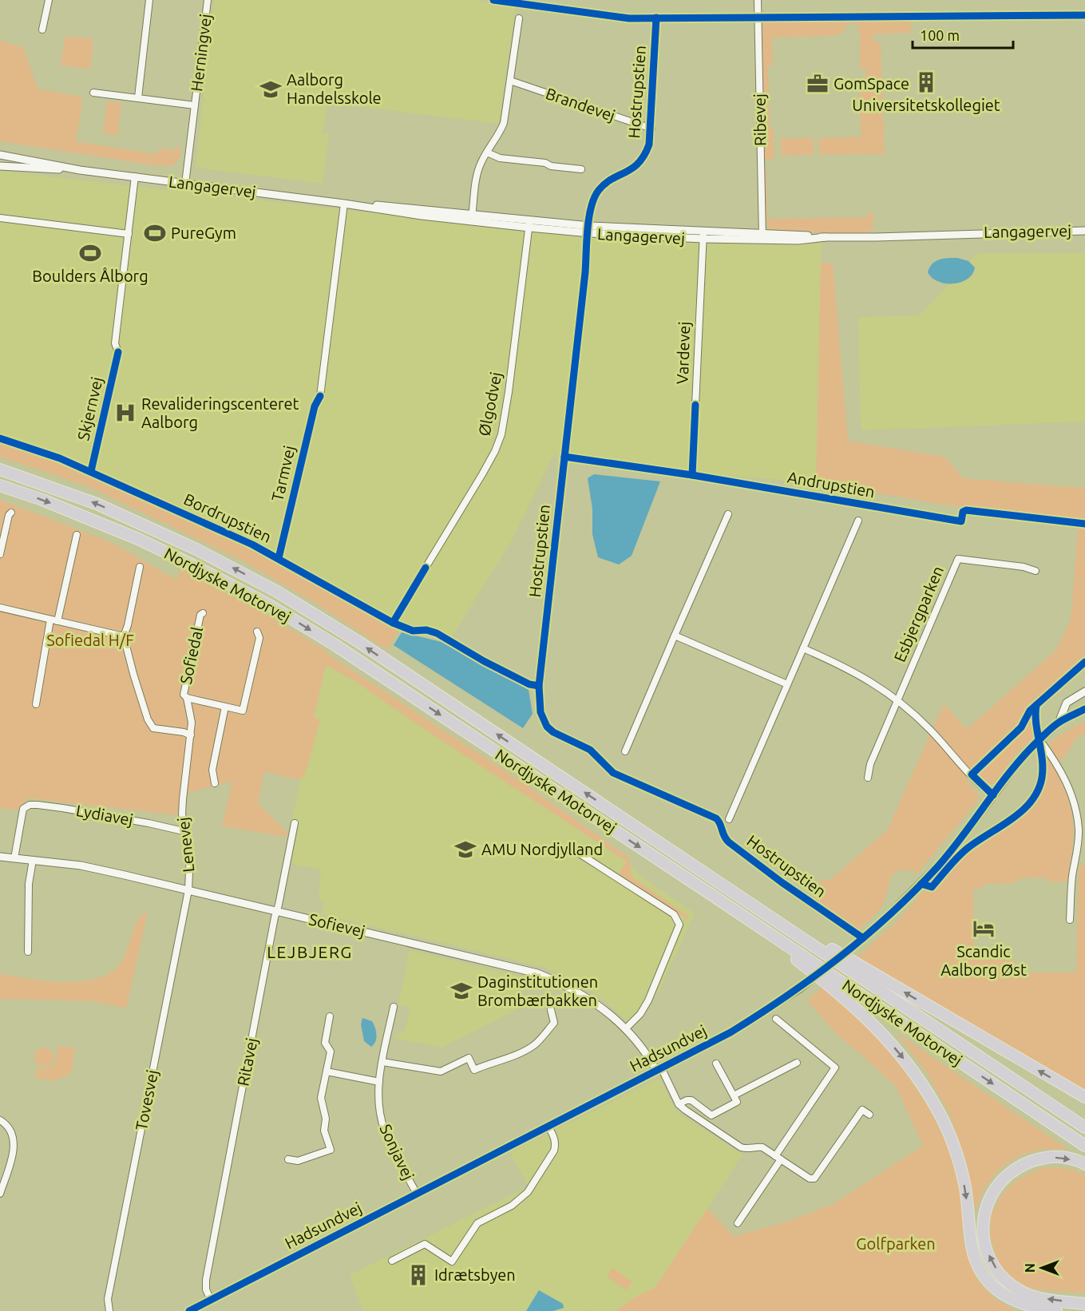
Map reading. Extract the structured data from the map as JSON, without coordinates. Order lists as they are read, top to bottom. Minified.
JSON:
{"streets":{"highway":["Nordjyske Motorvej"],"street":["Herningvej","Brandevej","Ribevej","Langagervej","Vardevej","Ølgodvej","Esbjergparken","Sofiedal","Lydiavej","Lenevej","Sofievej","Hadsundvej","Ritavej","Tovesvej","Sonjavej"],"cycle path":["Hostrupstien","Skjernvej","Tarmvej","Andrupstien","Bordrupstien"]},"crossings":[["Herningvej","Langagervej"],["Ribevej","Langagervej"],["Langagervej","Vardevej"],["Langagervej","Ølgodvej"],["Sofiedal","Lenevej"],["Lydiavej","Lenevej"],["Lydiavej","Sofievej"],["Lenevej","Sofievej"],["Lenevej","Tovesvej"],["Sofievej","Hadsundvej"],["Sofievej","Ritavej"],["Sofievej","Tovesvej"],["Hadsundvej","Ritavej"],["Hadsundvej","Sonjavej"]],"districts":["LEJBJERG"],"parks":["Sofiedal H/F","Golfparken"],"places":{"building":["Universitetskollegiet","Idrætsbyen"],"office":["GomSpace"],"school or university":["Aalborg Handelsskole","AMU Nordjylland","Daginstitutionen Brombærbakken"],"sports":["PureGym","Boulders Ålborg"],"hospital":["Revalideringscenteret Aalborg"],"hotel":["Scandic Aalborg Øst"]},"scale_bar":"100 m","north":"left"}
